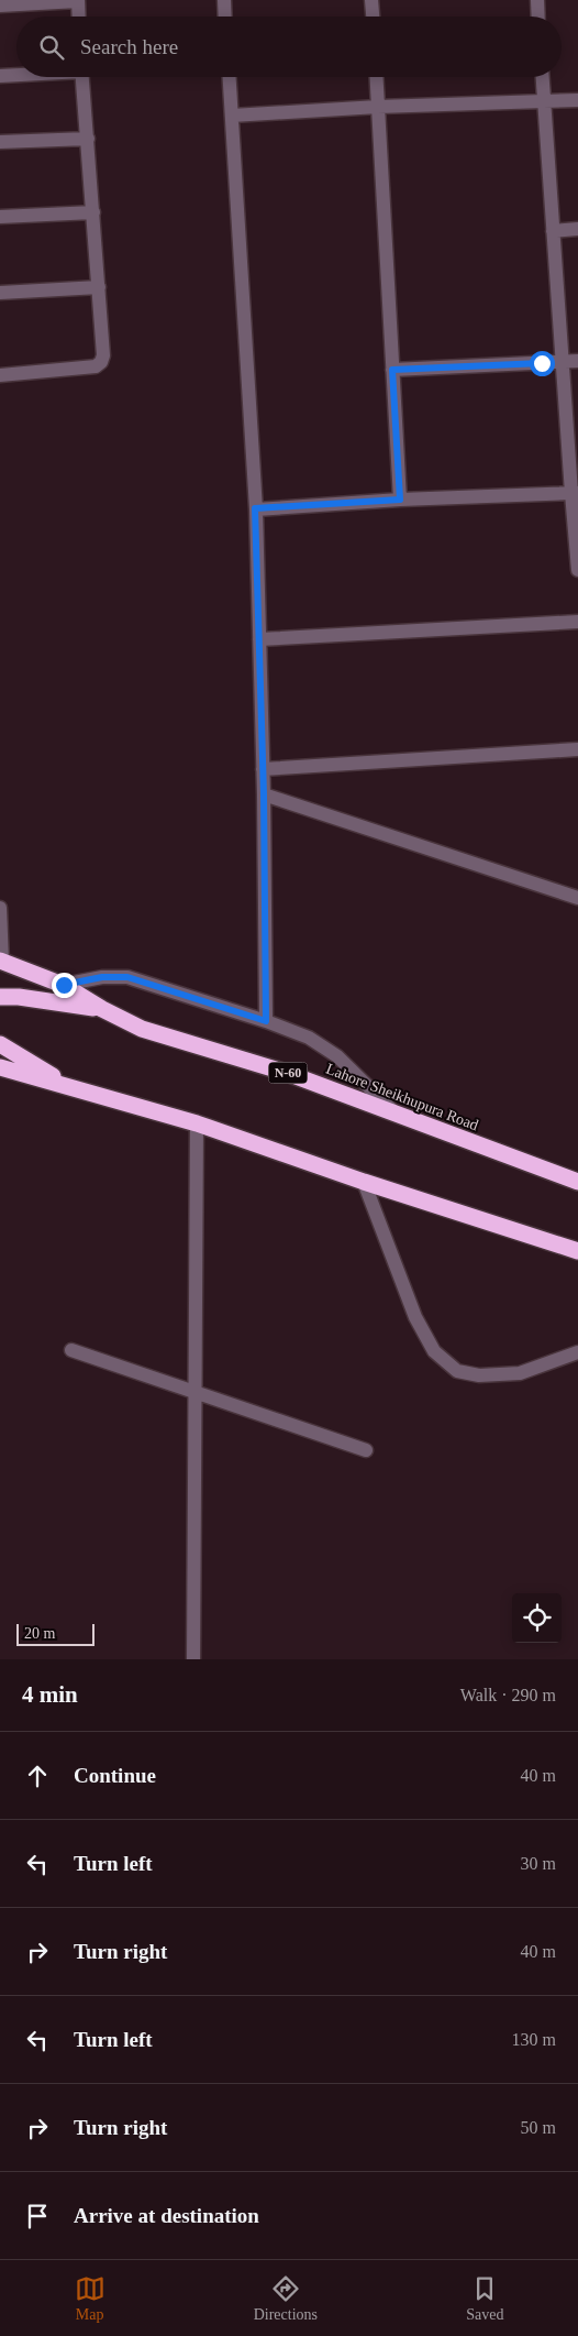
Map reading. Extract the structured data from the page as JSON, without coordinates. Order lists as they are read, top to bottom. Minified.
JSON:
{"streets":{"highway":["N-60","Lahore Sheikhupura Road"]},"scale_bar":"20 m","page":{"search":"Search here","scale":"20 m","heading":["4 min","Walk · 290 m"],"list":[["Continue","40 m"],["Turn left","30 m"],["Turn right","40 m"],["Turn left","130 m"],["Turn right","50 m"],"Arrive at destination"],"nav":["Map","Directions","Saved"]}}
